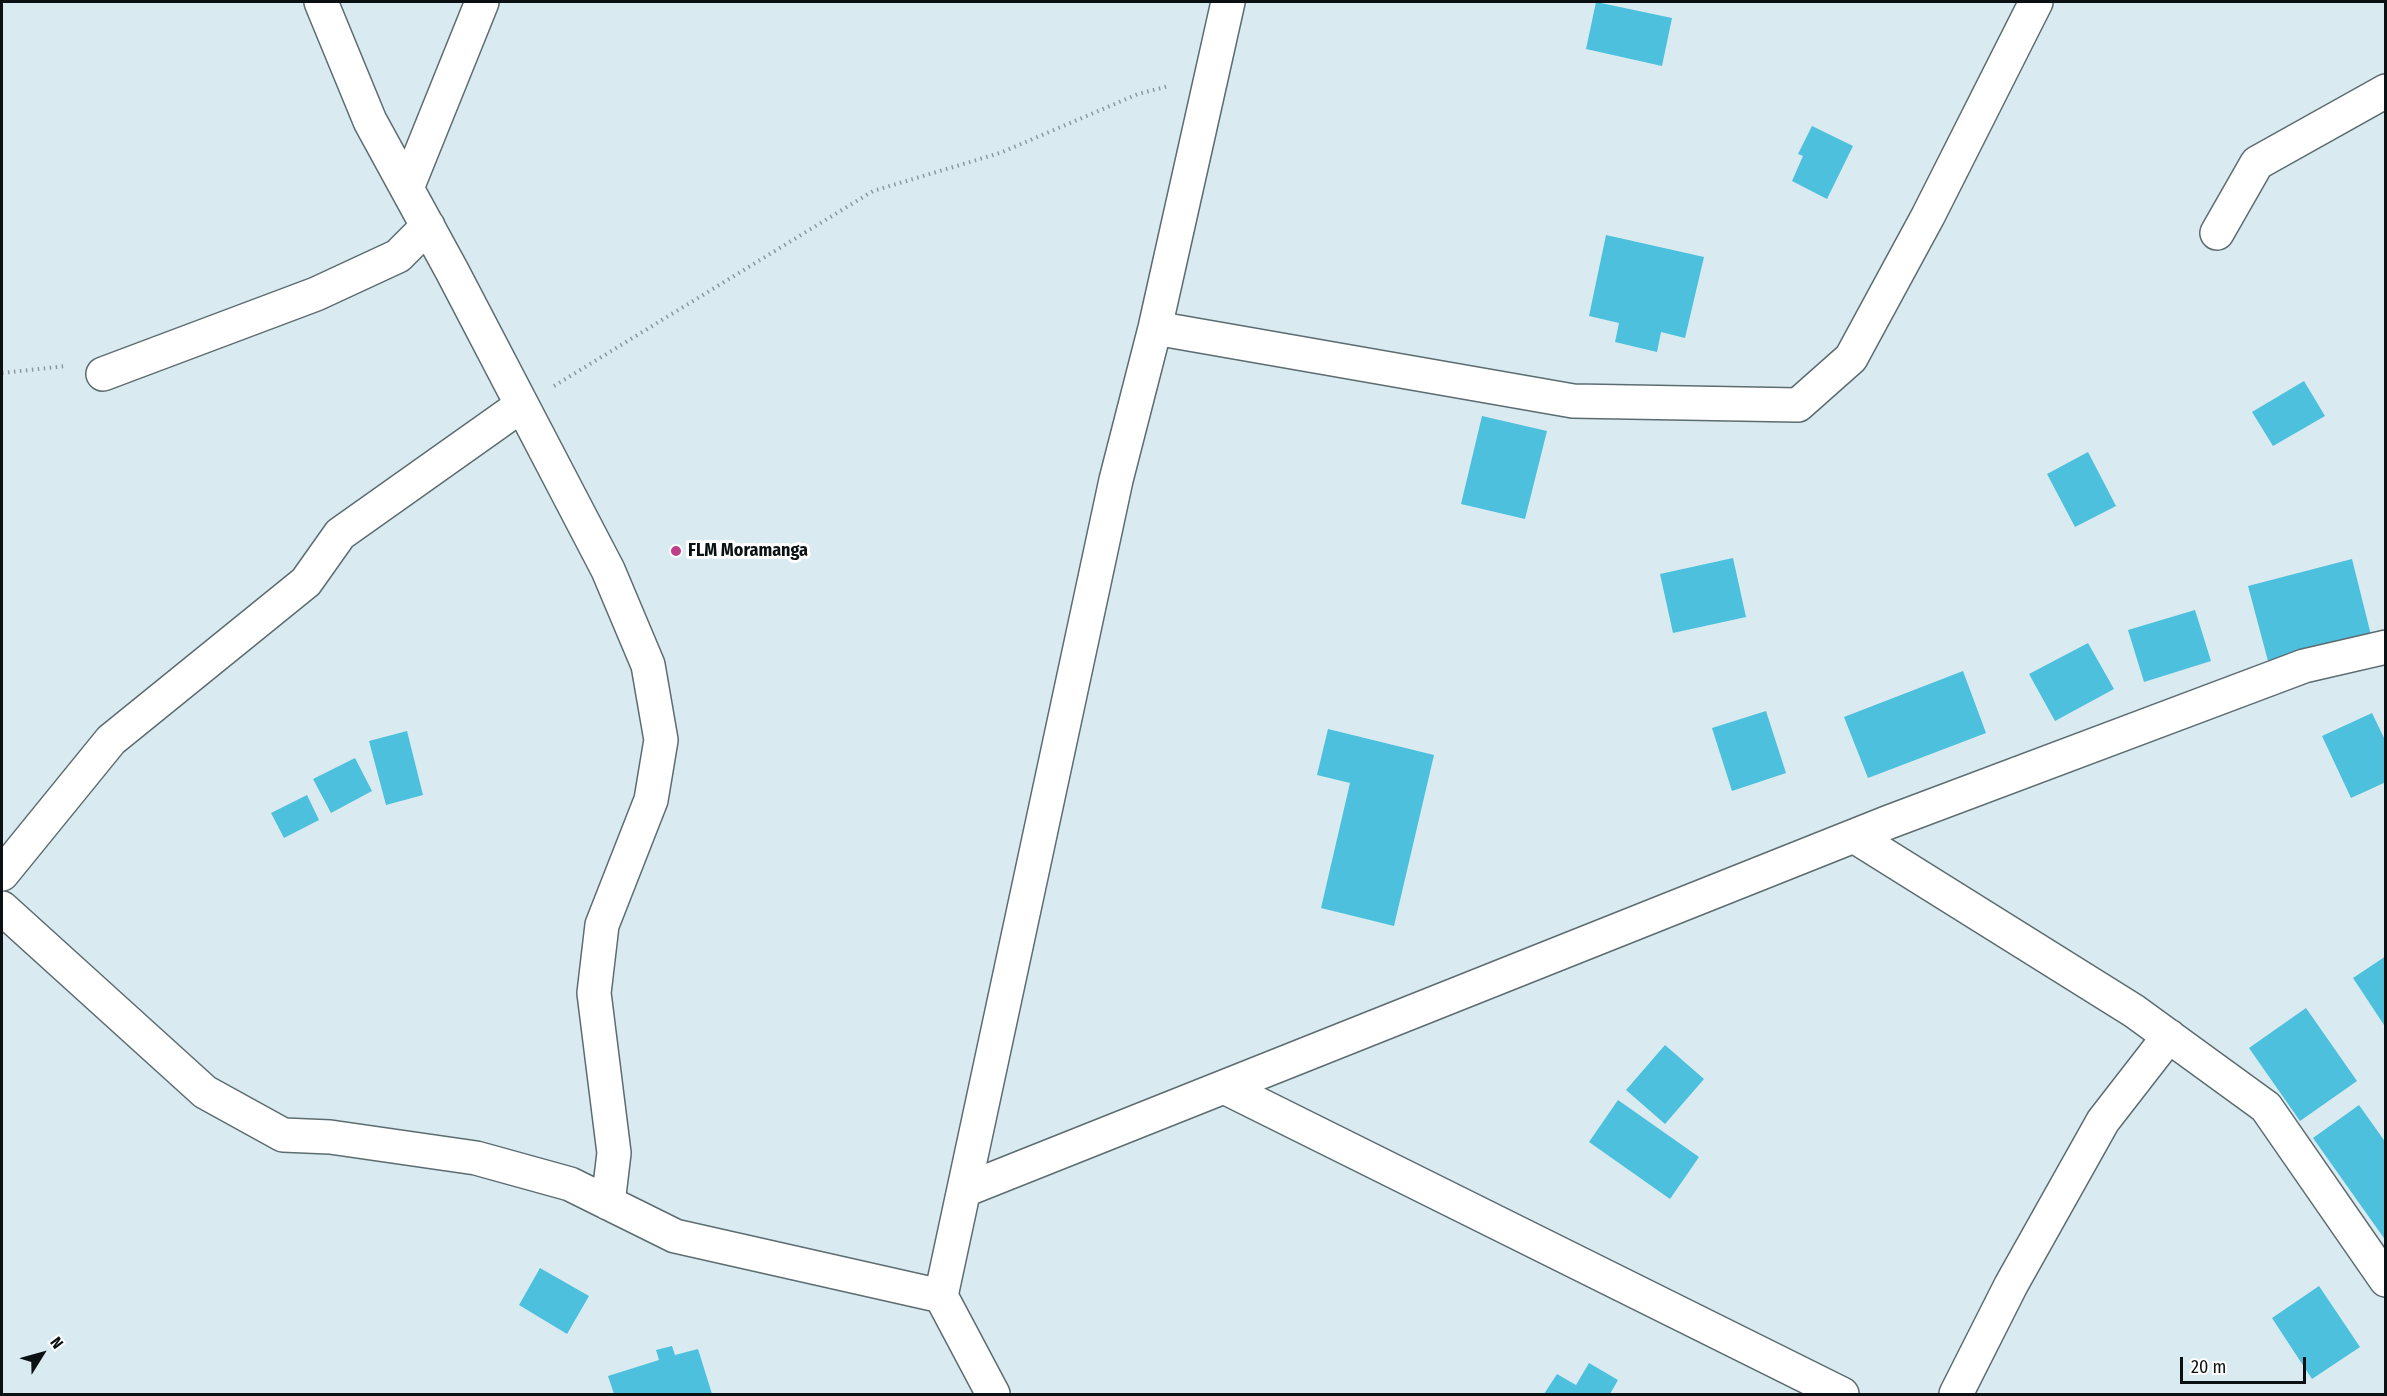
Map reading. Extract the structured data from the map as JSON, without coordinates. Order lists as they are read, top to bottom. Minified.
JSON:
{"places":["FLM Moramanga"],"scale_bar":"20 m","north":"top right"}
